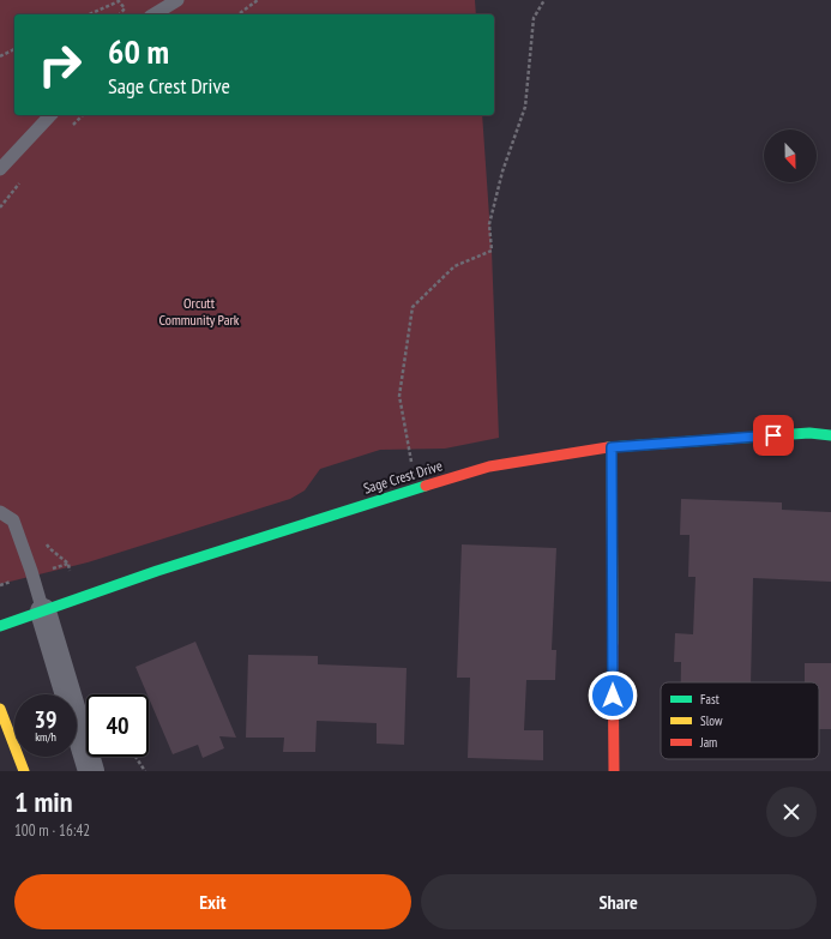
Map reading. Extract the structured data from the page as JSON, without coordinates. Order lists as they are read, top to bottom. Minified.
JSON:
{"streets":{"street":["Sage Crest Drive"]},"parks":["Orcutt Community Park"],"legend":["Fast","Slow","Jam"],"north":"bottom","page":{"turn":["60 m","Sage Crest Drive"],"speed":"39 km/h","limit":"40","heading":["1 min","100 m · 16:42"],"buttons":["Exit","Share"]}}
